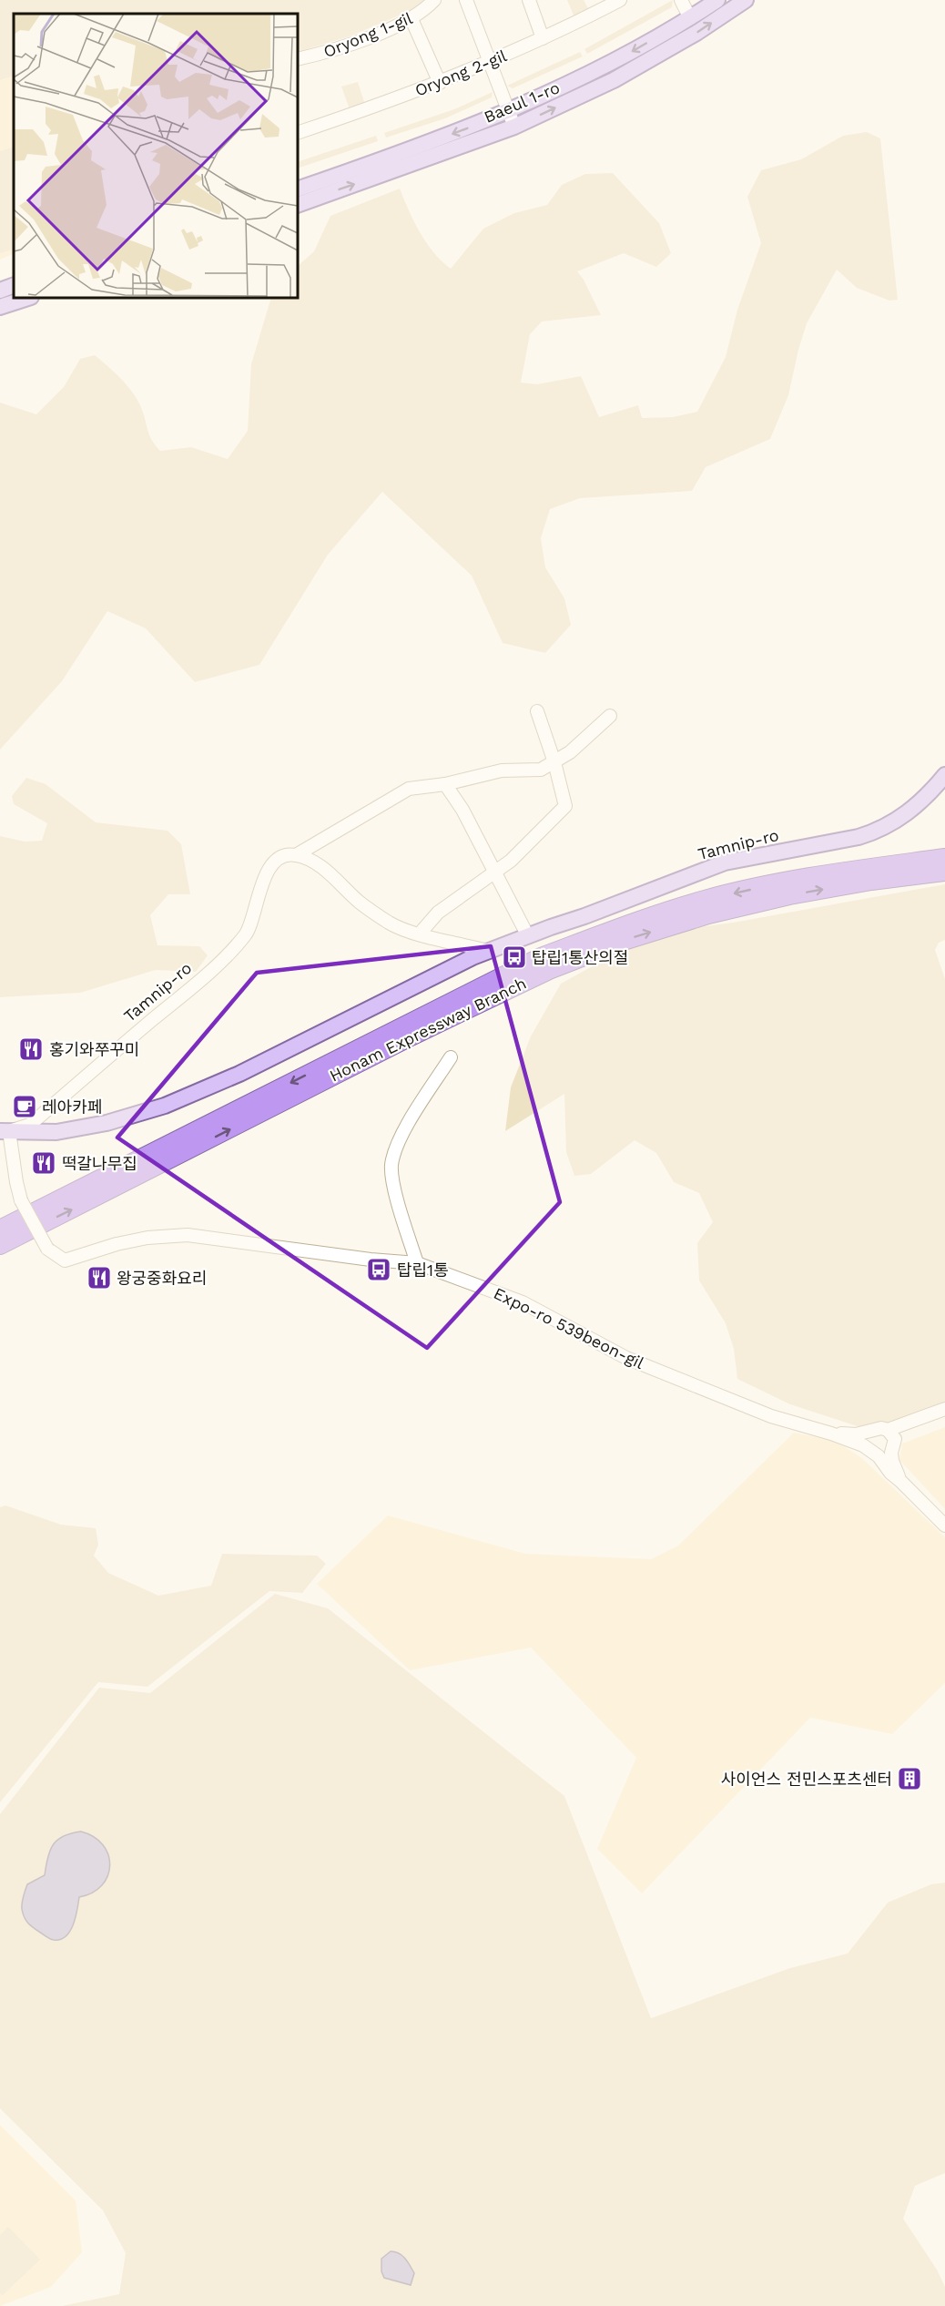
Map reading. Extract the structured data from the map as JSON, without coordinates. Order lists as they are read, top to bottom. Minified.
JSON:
{"streets":{"highway":["Honam Expressway Branch"],"main road":["Baeul 1-ro","Tamnip-ro"],"street":["Oryong 1-gil","Oryong 2-gil","Expo-ro 539beon-gil"]},"crossings":[["Tamnip-ro","Expo-ro 539beon-gil"]],"places":{"bus stop":["탑립1통산의절","탑립1통"],"restaurant":["홍기와쭈꾸미","떡갈나무집","왕궁중화요리"],"cafe":["레아카페"],"building":["사이언스 전민스포츠센터"]}}
